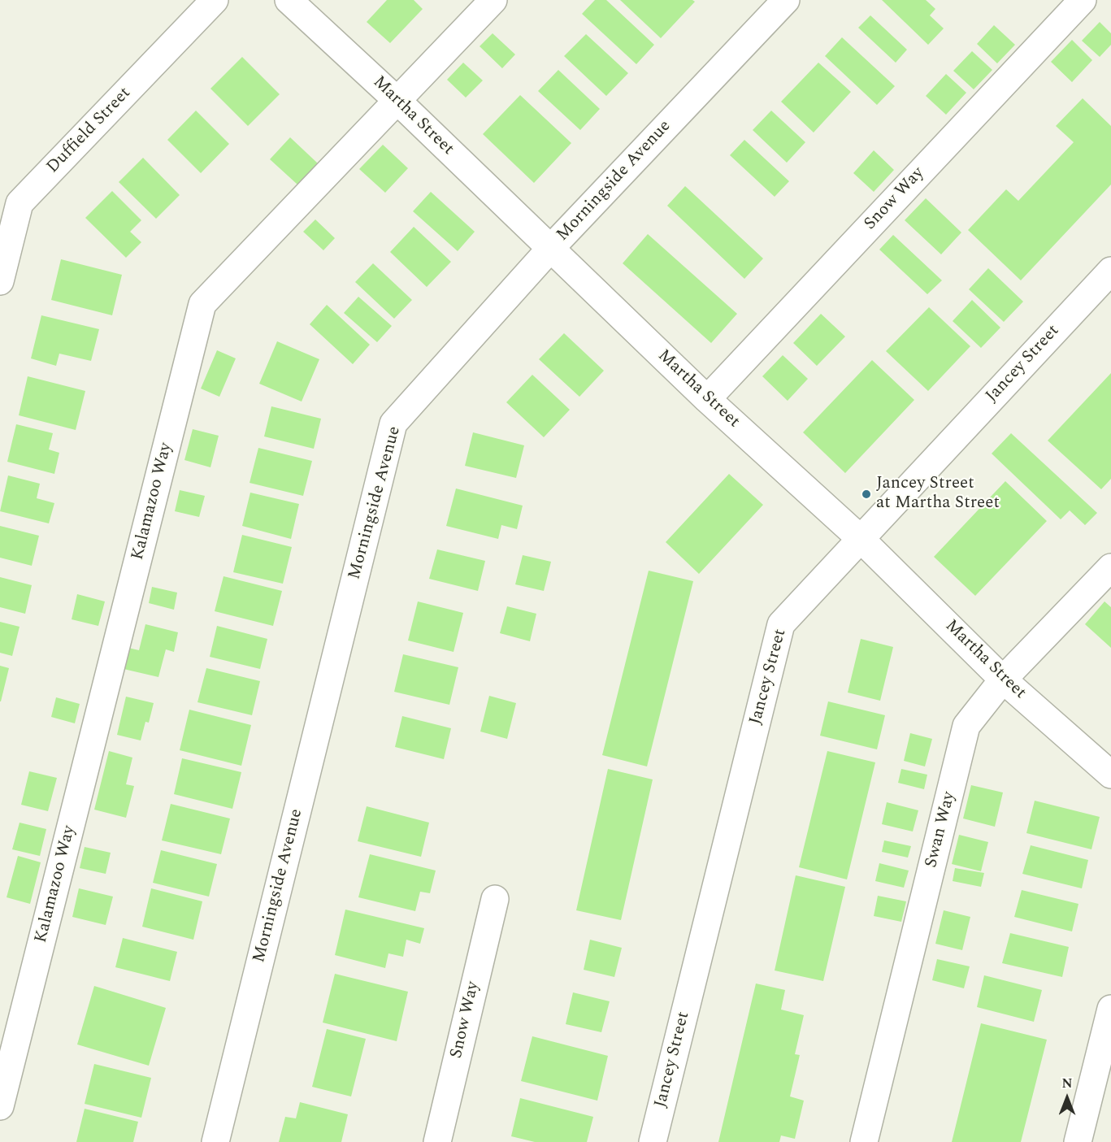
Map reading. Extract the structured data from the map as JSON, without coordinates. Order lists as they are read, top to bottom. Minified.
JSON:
{"streets":{"street":["Martha Street","Duffield Street","Morningside Avenue","Snow Way","Jancey Street","Kalamazoo Way","Swan Way"]},"crossings":[["Martha Street","Morningside Avenue"],["Martha Street","Snow Way"],["Martha Street","Jancey Street"],["Martha Street","Kalamazoo Way"],["Martha Street","Swan Way"]],"places":["Jancey Street at Martha Street"],"north":"top"}
